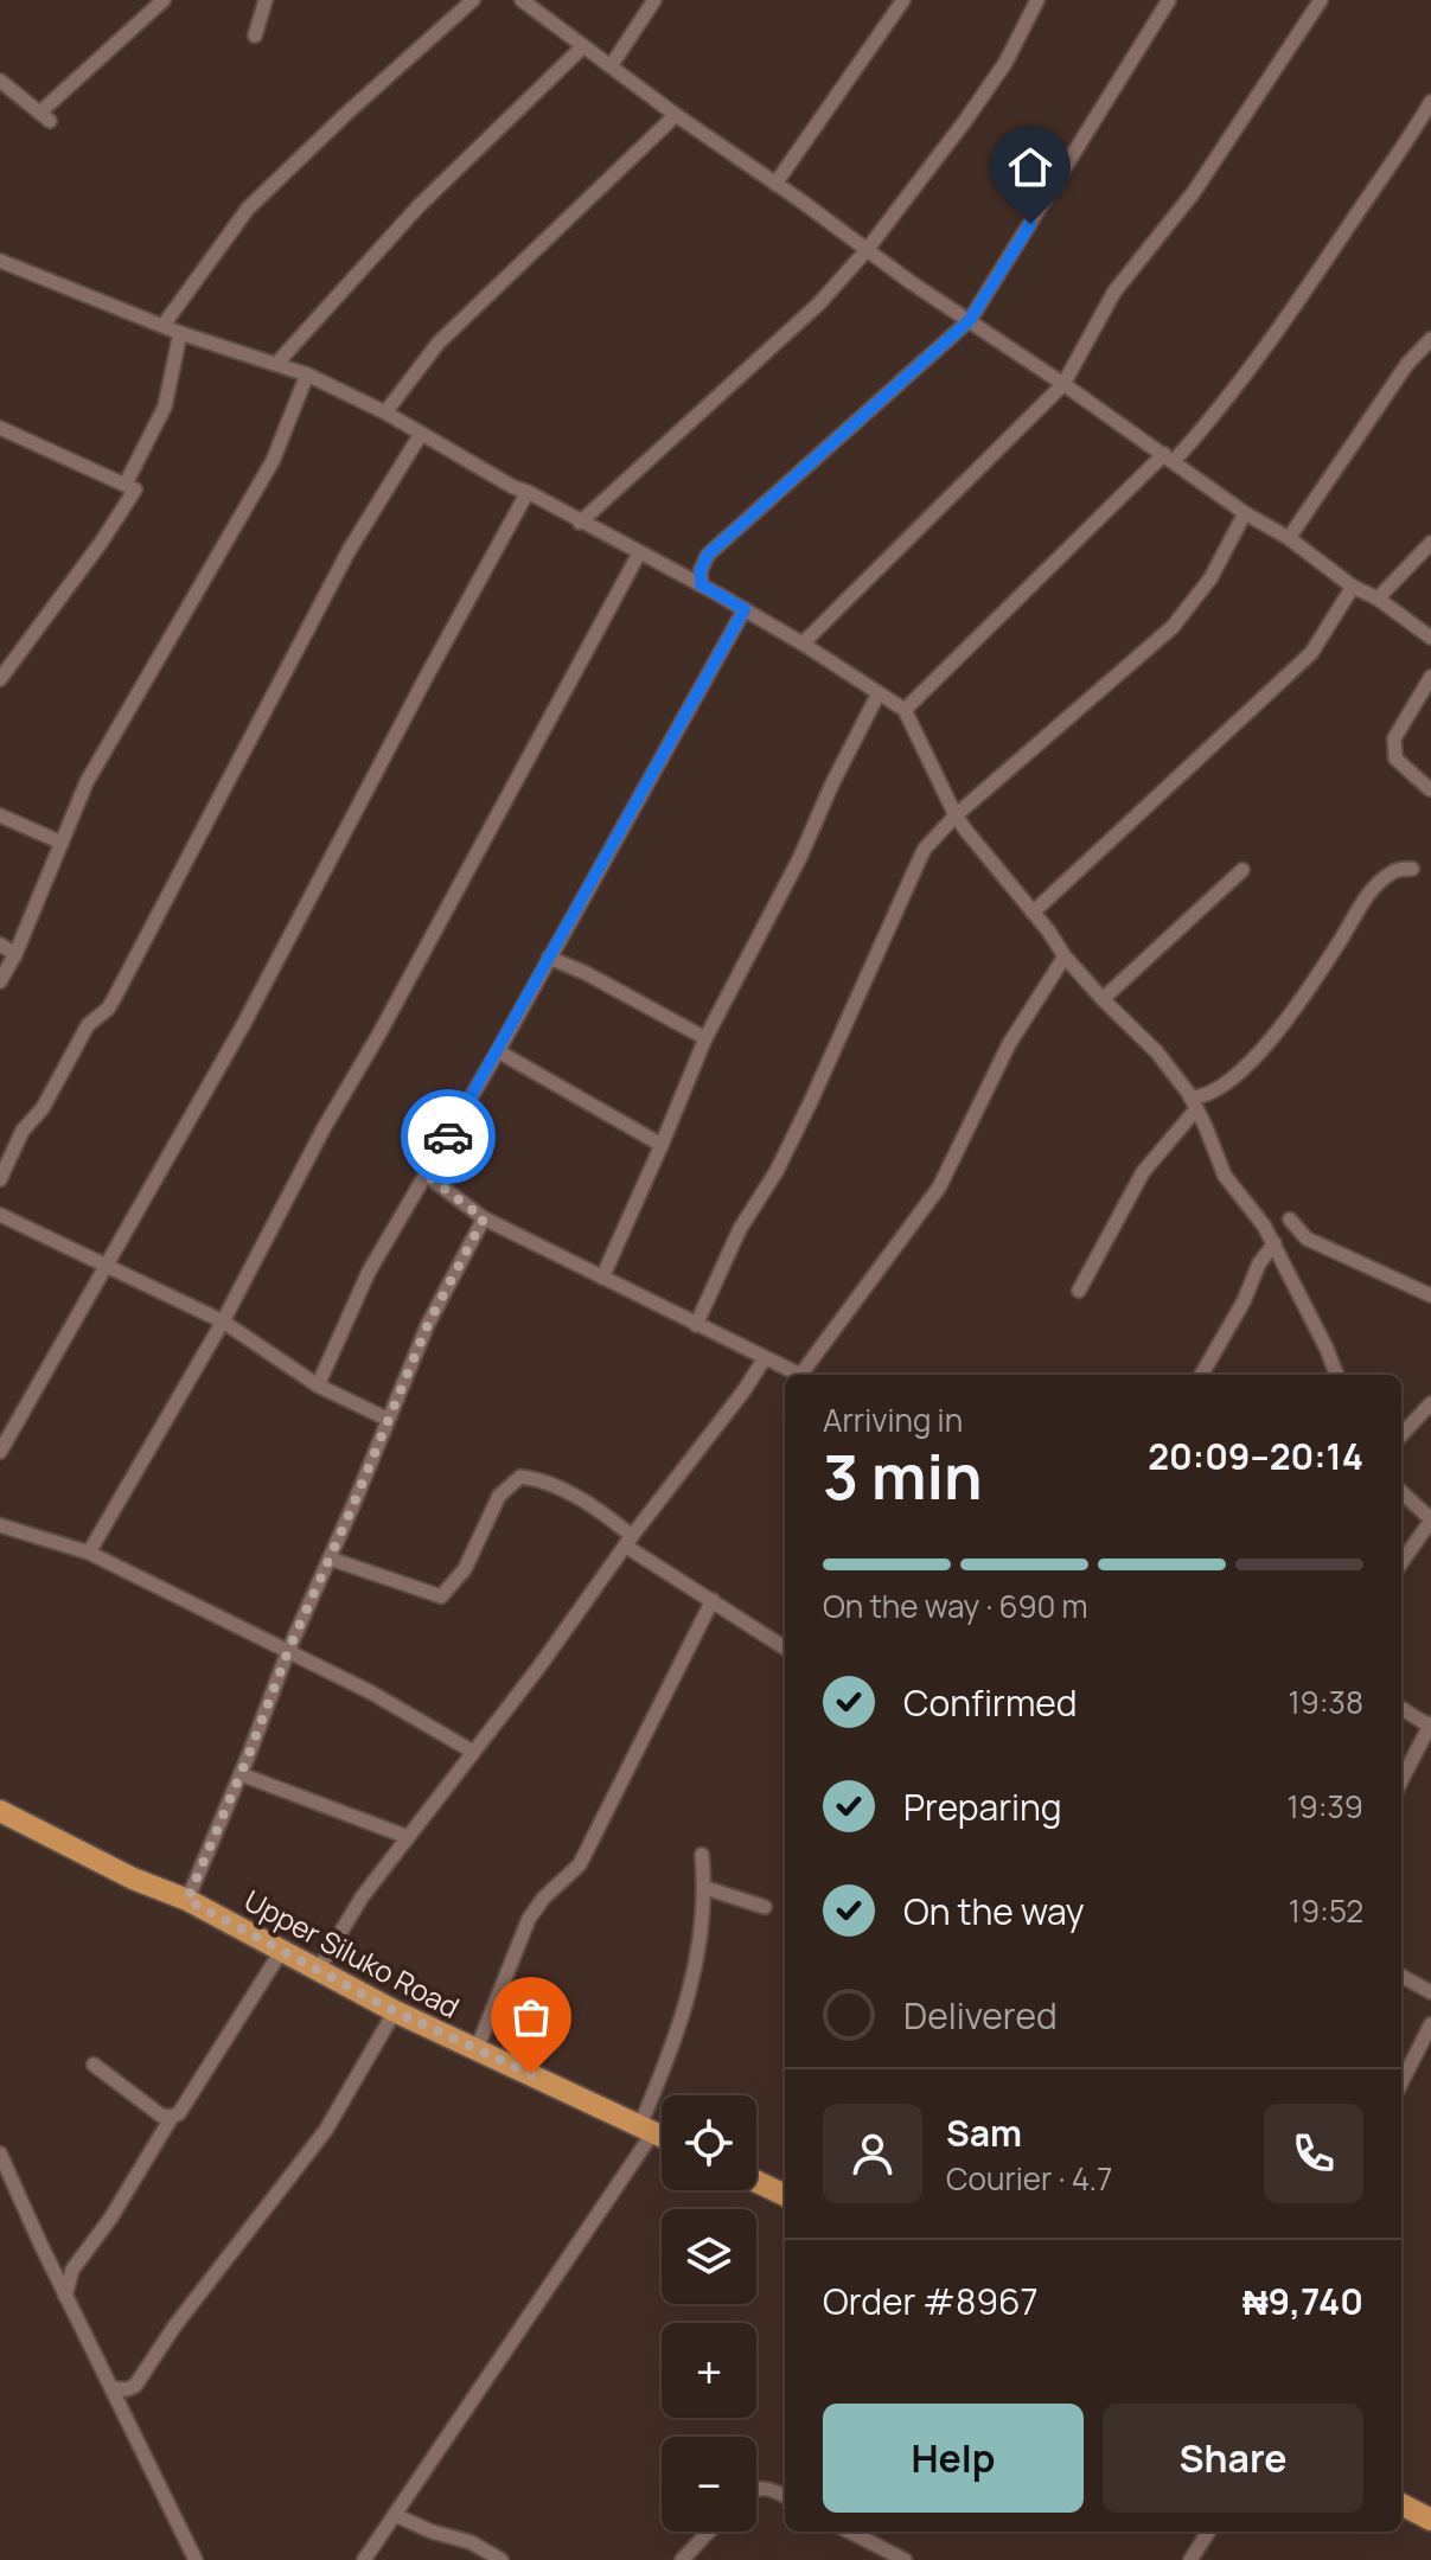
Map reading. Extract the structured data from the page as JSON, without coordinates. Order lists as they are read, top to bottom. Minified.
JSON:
{"streets":{"main road":["Upper Siluko Road"]},"page":{"heading":["3 min","Arriving in","20:09–20:14"],"panel":["Sam","Courier · 4.7","Order #8967","₦9,740"],"bar":"On the way · 690 m","list":[["Confirmed","19:38"],["Preparing","19:39"],["On the way","19:52"],"Delivered"],"map_buttons":["+","−"],"buttons":["Help","Share"]}}
